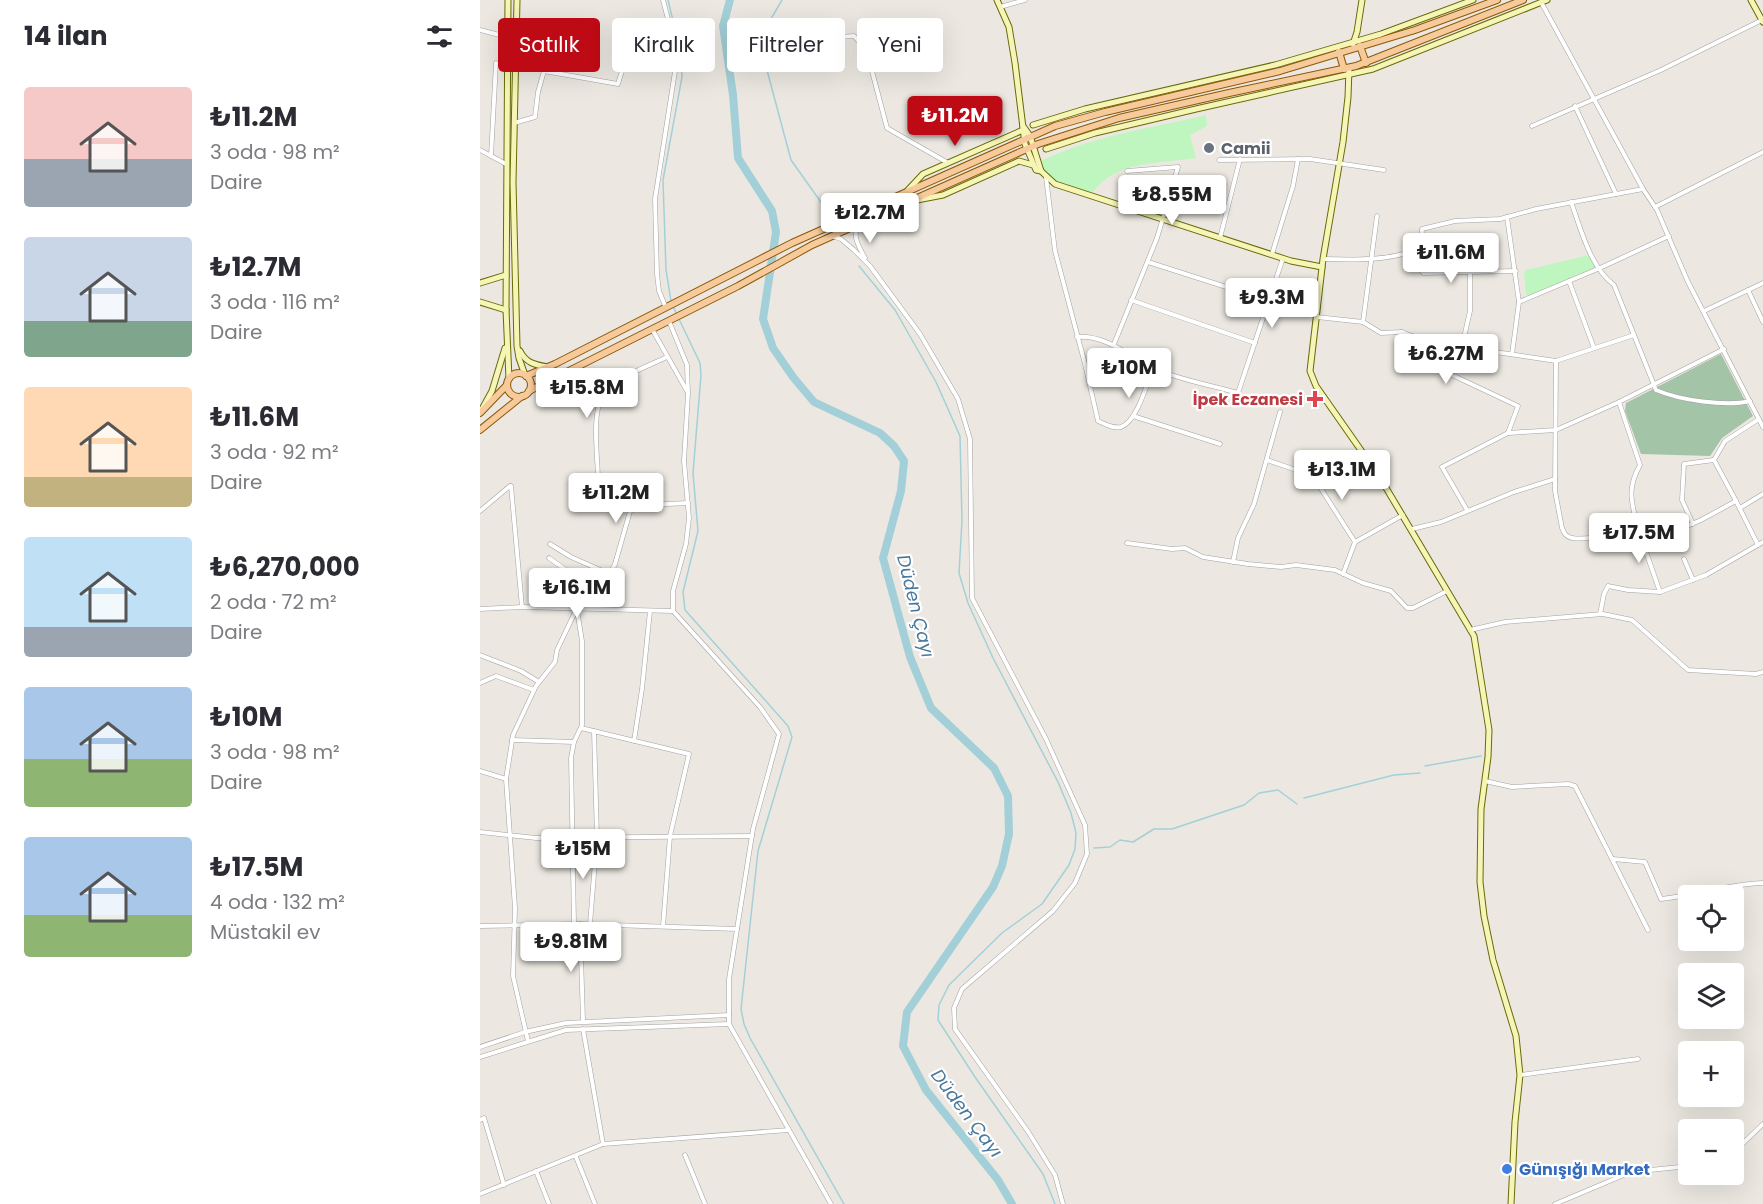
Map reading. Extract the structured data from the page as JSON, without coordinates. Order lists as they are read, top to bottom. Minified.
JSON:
{"water":["Düden Çayı"],"places":{"other":["Camii","Günışığı Market"],"health":["İpek Eczanesi"]},"page":{"heading":"14 ilan","chip":["Satılık","Kiralık","Filtreler","Yeni"],"list":[{"name":"₺11.2M","note":"3 oda · 98 m² · Daire"},{"name":"₺12.7M","note":"3 oda · 116 m² · Daire"},{"name":"₺11.6M","note":"3 oda · 92 m² · Daire"},{"name":"₺6,270,000","note":"2 oda · 72 m² · Daire"},{"name":"₺10M","note":"3 oda · 98 m² · Daire"},{"name":"₺17.5M","note":"4 oda · 132 m² · Müstakil ev"}],"price":["₺11.2M","₺8.55M","₺12.7M","₺11.6M","₺9.3M","₺6.27M","₺10M","₺15.8M","₺13.1M","₺11.2M","₺17.5M","₺16.1M","₺15M","₺9.81M"],"map_buttons":["+","−"]}}
